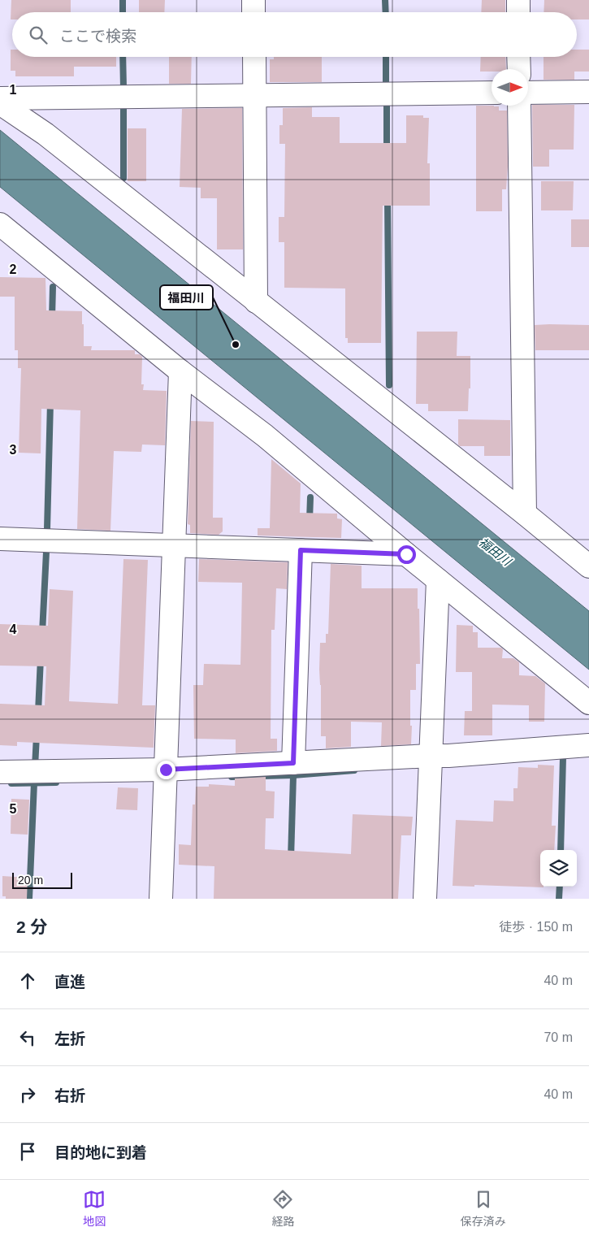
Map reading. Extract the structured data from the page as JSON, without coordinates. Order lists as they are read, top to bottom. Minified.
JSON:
{"water":["福田川"],"places":["福田川"],"scale_bar":"20 m","north":"right","page":{"search":"ここで検索","scale":"20 m","heading":["2 分","徒歩 · 150 m"],"list":[["直進","40 m"],["左折","70 m"],["右折","40 m"],"目的地に到着"],"nav":["地図","経路","保存済み"]},"grid":{"rows":["1","2","3","4","5"]}}
